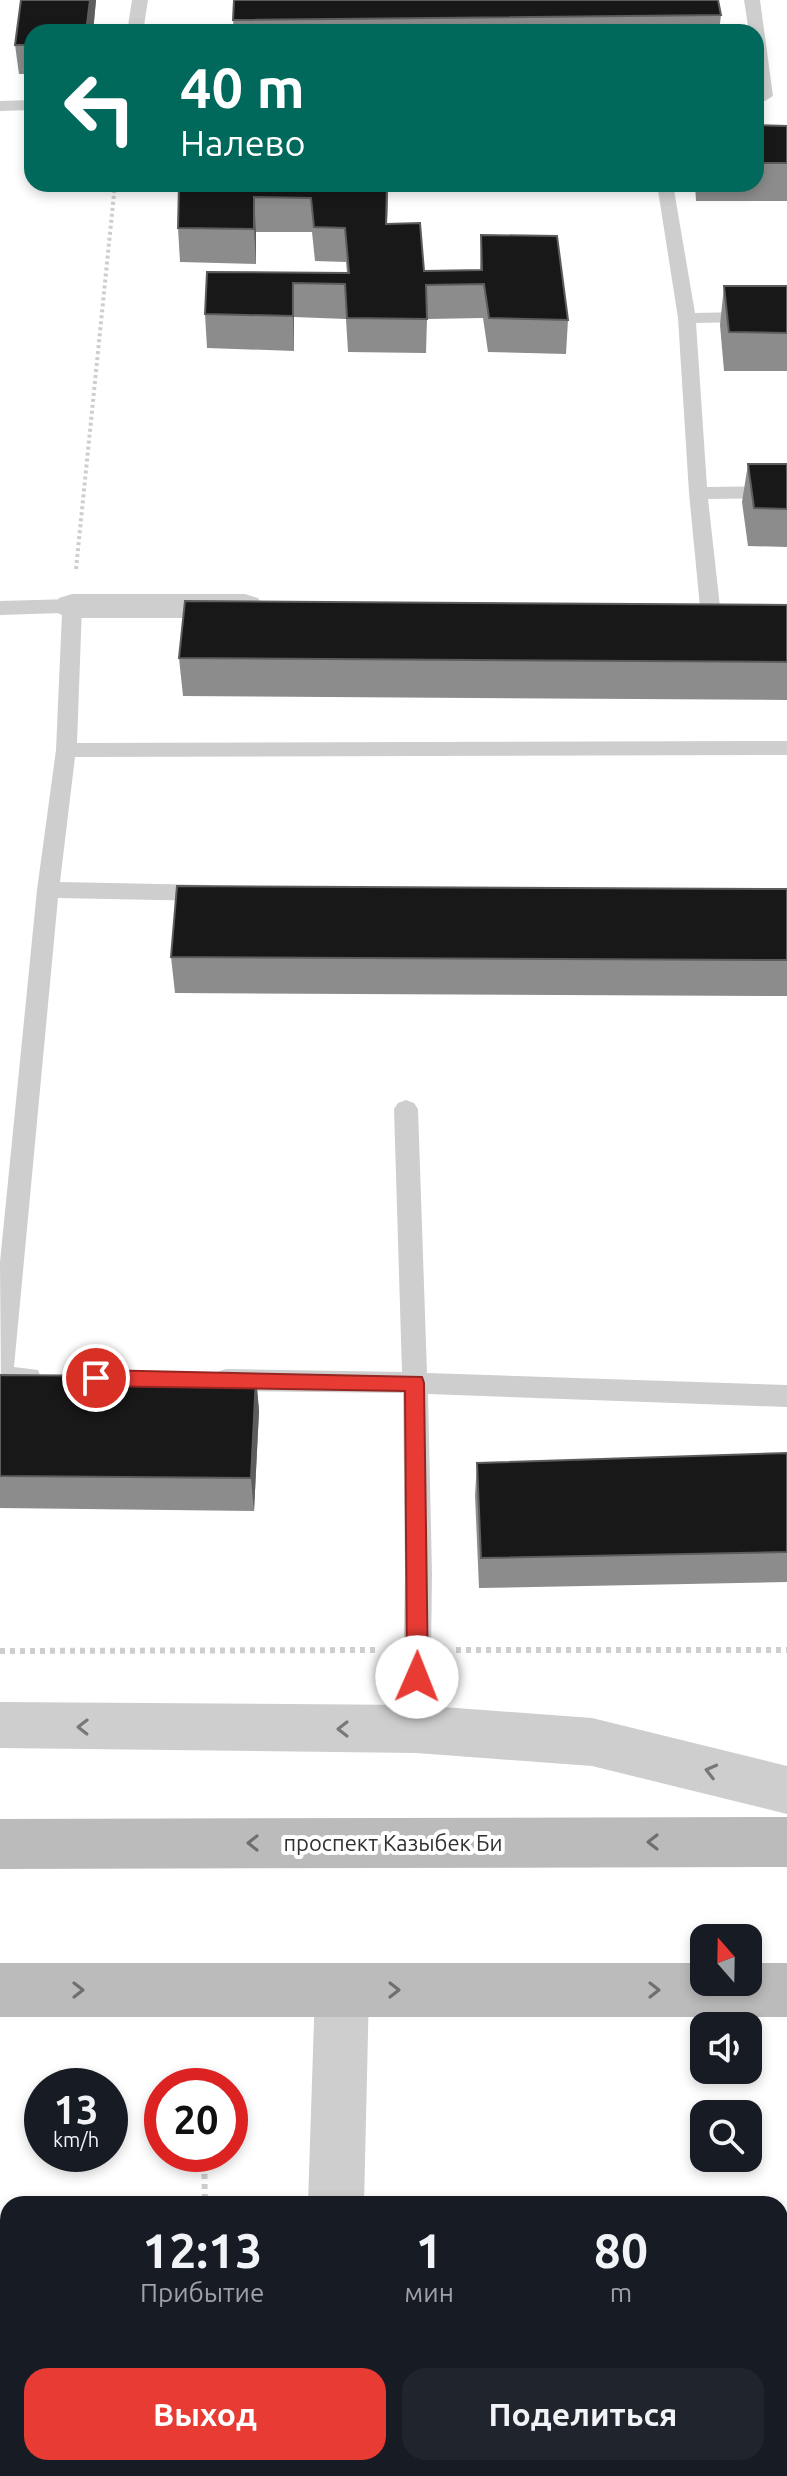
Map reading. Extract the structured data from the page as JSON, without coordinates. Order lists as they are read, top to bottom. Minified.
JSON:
{"streets":{"street":["проспект Казыбек Би"]},"north":"top","page":{"turn":["40 m","Налево"],"speed":"13 km/h","limit":"20","eta":["12:13","Прибытие","1","мин","80","m"],"buttons":["Выход","Поделиться"]}}
